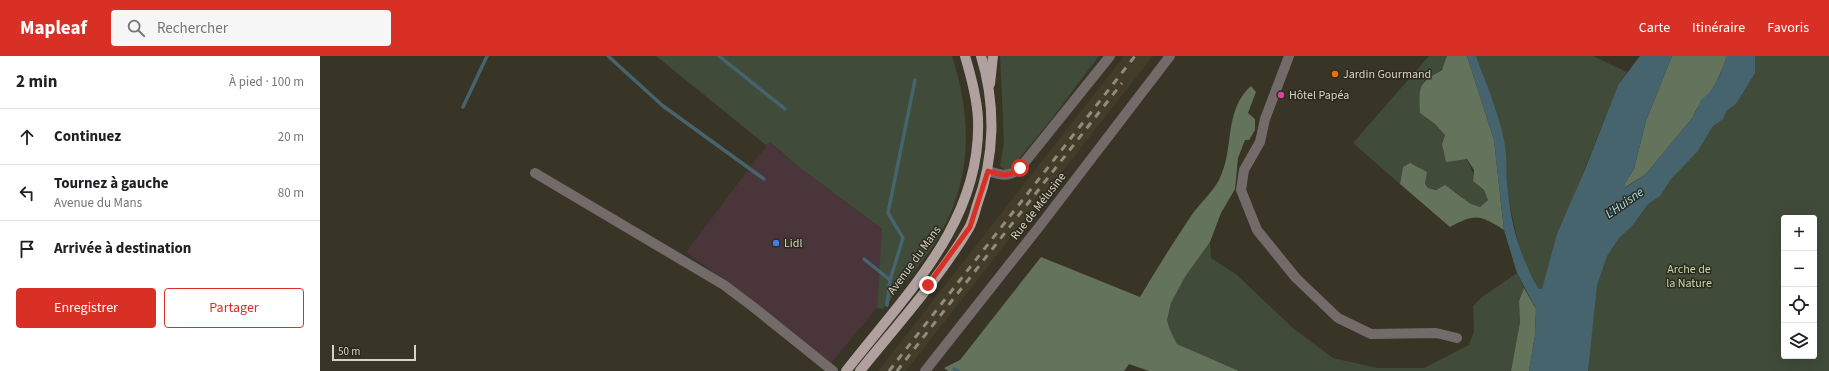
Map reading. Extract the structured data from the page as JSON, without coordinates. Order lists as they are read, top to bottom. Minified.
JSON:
{"streets":{"main road":["Avenue du Mans"],"street":["Rue de Mélusine"]},"water":["L'Huisne"],"parks":["Arche de la Nature"],"places":["Jardin Gourmand","Hôtel Papéa","Lidl"],"scale_bar":"50 m","page":{"header":"Mapleaf","search":"Rechercher","nav":["Carte","Itinéraire","Favoris"],"heading":["2 min","À pied · 100 m"],"list":[["Continuez","20 m"],["Tournez à gauche","Avenue du Mans","80 m"],"Arrivée à destination"],"map_buttons":["+","−"],"buttons":["Enregistrer","Partager"],"scale":"50 m"}}
